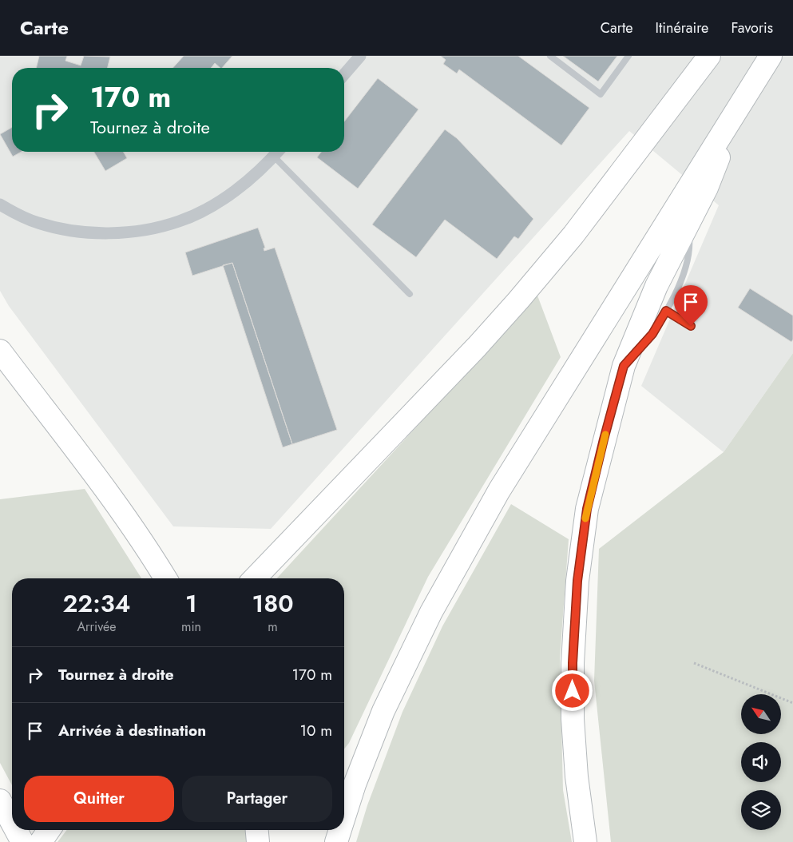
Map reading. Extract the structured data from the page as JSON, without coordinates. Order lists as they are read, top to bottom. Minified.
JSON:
{"north":"top left","page":{"header":"Carte","nav":["Carte","Itinéraire","Favoris"],"turn":["170 m","Tournez à droite"],"eta":["22:34","Arrivée","1","min","180","m"],"list":[{"name":"Tournez à droite","value":"170 m"},{"name":"Arrivée à destination","value":"10 m"}],"buttons":["Quitter","Partager"]}}
